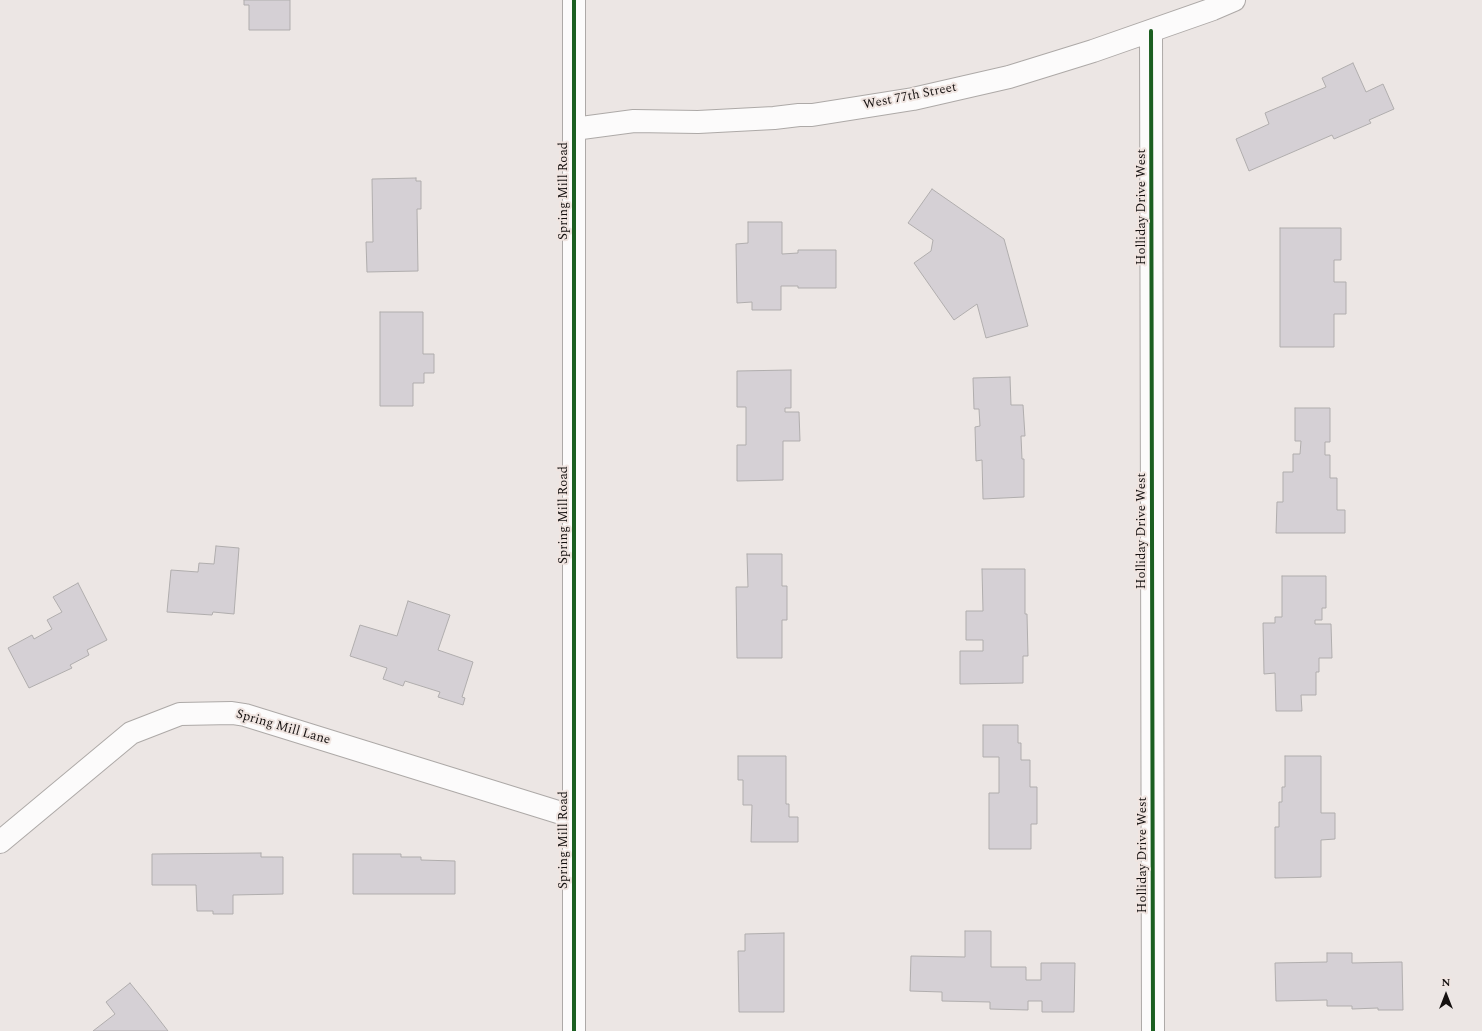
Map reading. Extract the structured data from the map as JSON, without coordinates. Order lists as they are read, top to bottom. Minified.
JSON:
{"streets":{"street":["West 77th Street","Spring Mill Road","Holliday Drive West","Spring Mill Lane"]},"crossings":[["West 77th Street","Spring Mill Road"],["West 77th Street","Holliday Drive West"],["Spring Mill Road","Spring Mill Lane"]],"north":"top"}
